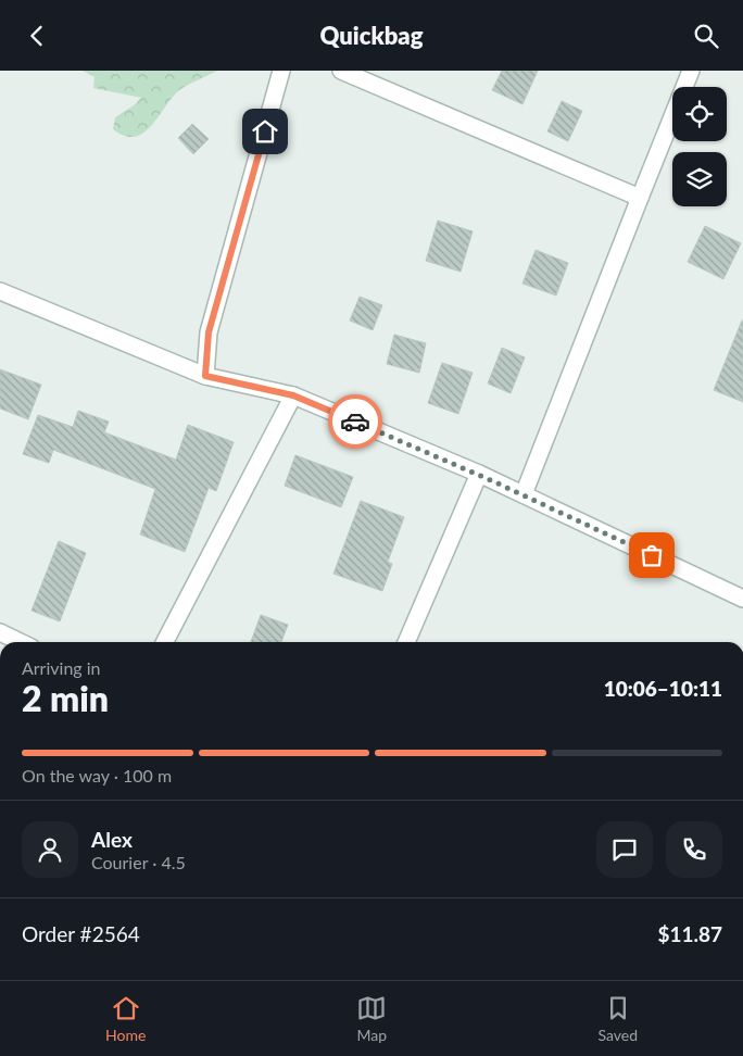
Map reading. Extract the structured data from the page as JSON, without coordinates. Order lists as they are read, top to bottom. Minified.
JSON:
{"page":{"header":"Quickbag","heading":["2 min","Arriving in","10:06–10:11"],"panel":["Alex","Courier · 4.5","Order #2564","$11.87"],"bar":"On the way · 100 m","tabs":["Home","Map","Saved"]}}
